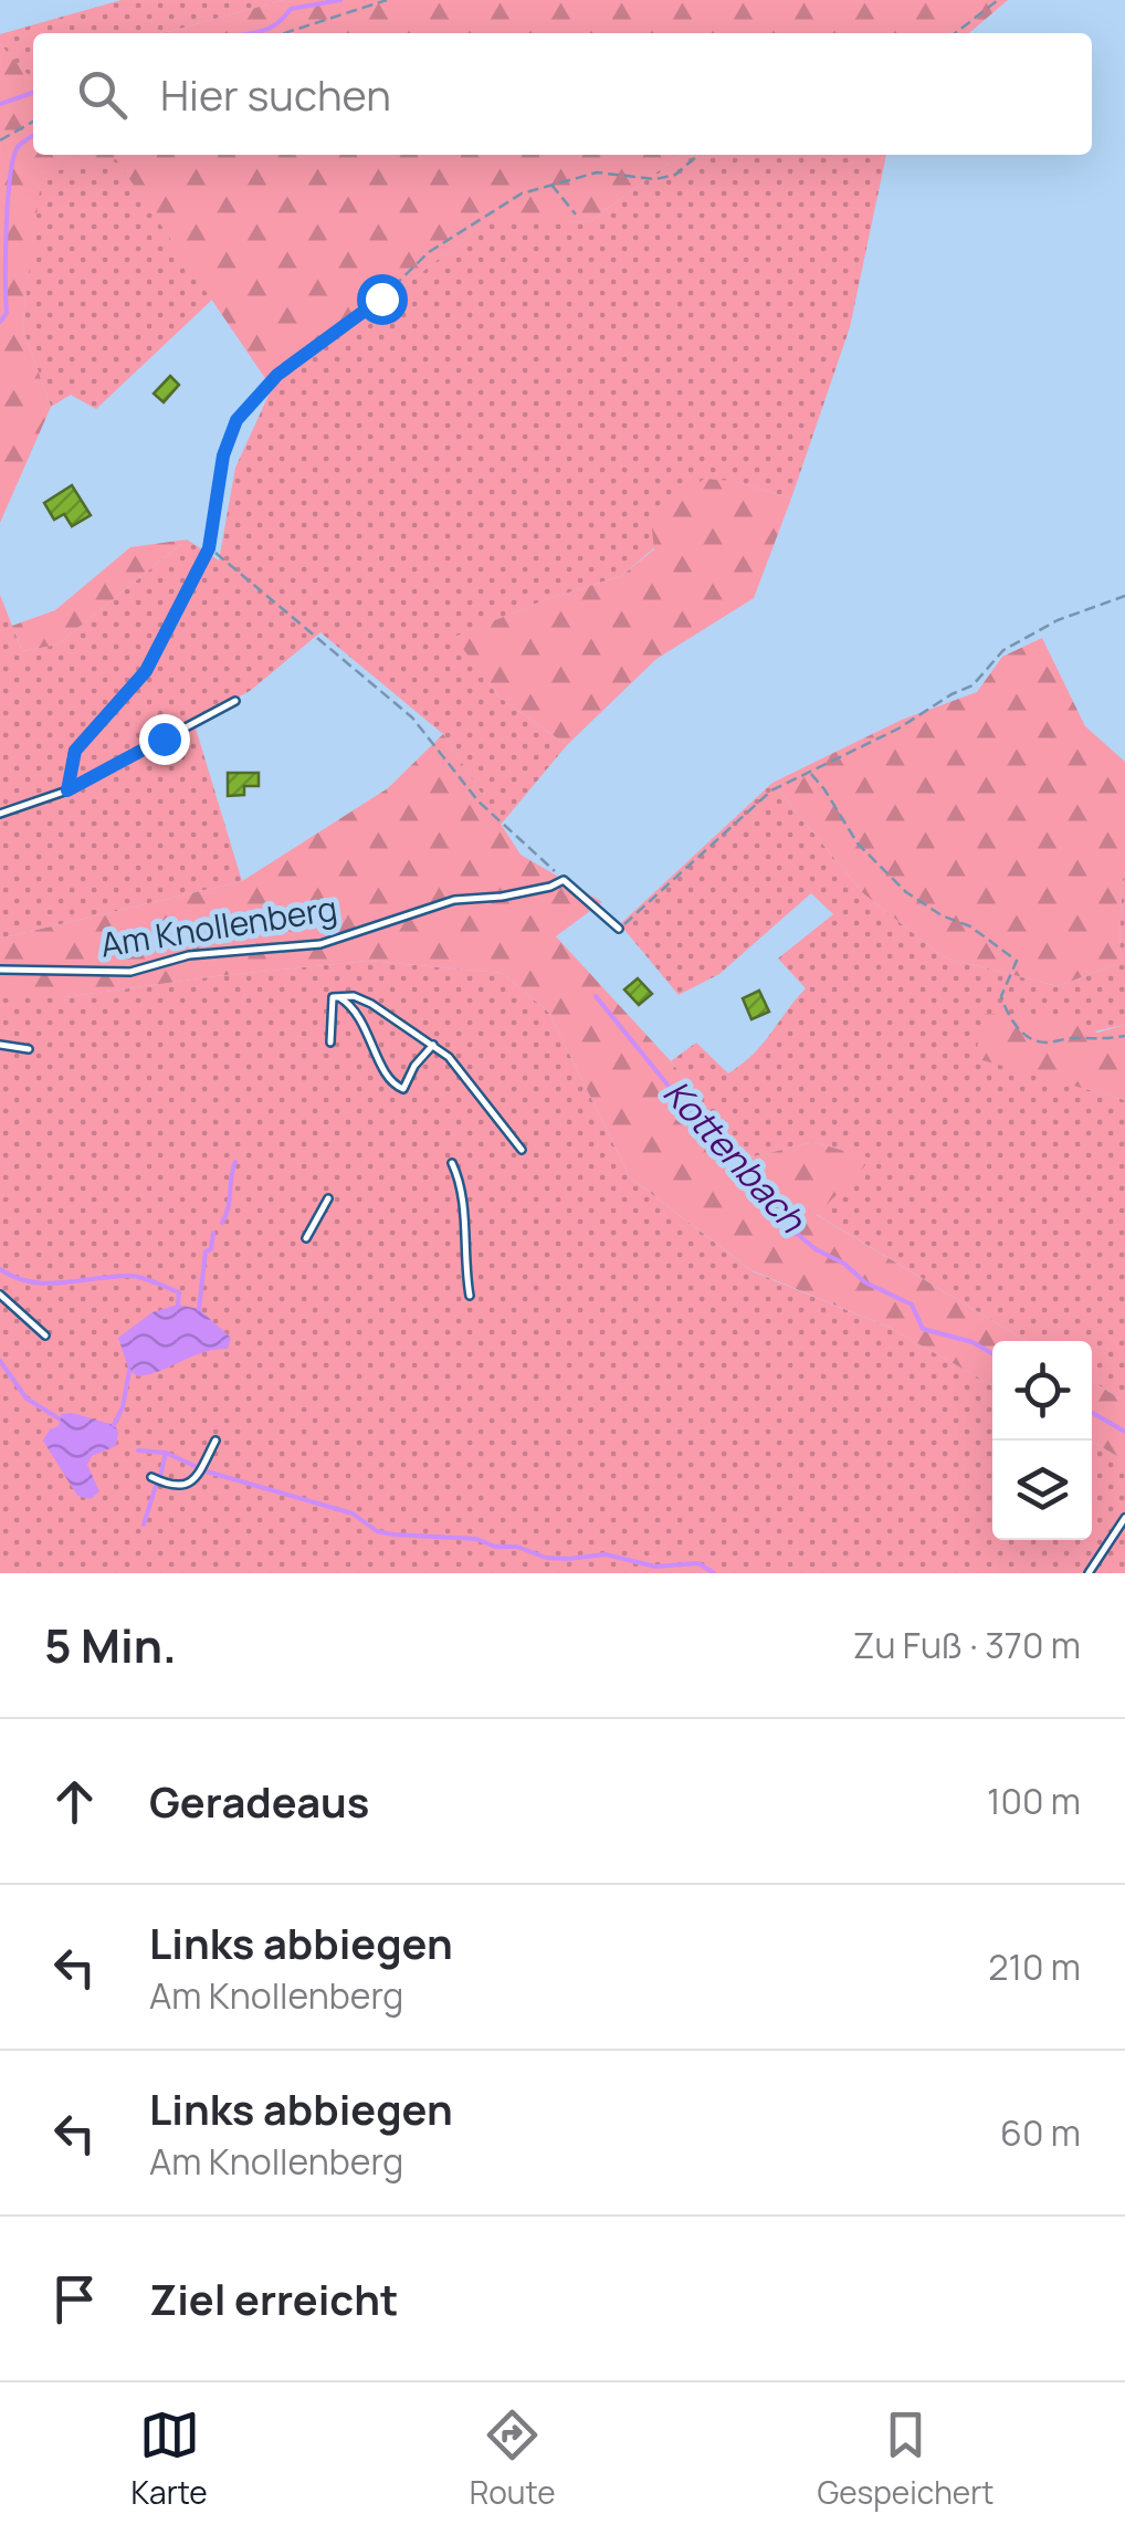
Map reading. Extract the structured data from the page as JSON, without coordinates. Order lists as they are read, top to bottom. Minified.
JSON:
{"streets":{"lane":["Am Knollenberg"]},"water":["Kottenbach"],"page":{"search":"Hier suchen","heading":["5 Min.","Zu Fuß · 370 m"],"list":[["Geradeaus","100 m"],["Links abbiegen","Am Knollenberg","210 m"],["Links abbiegen","Am Knollenberg","60 m"],"Ziel erreicht"],"nav":["Karte","Route","Gespeichert"]}}
